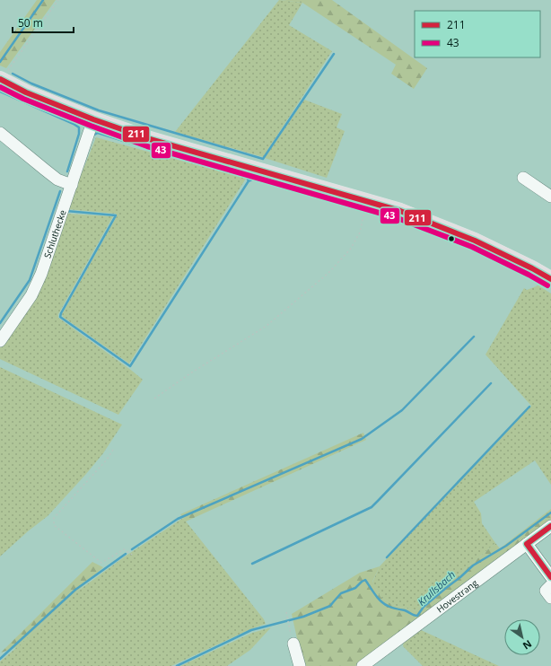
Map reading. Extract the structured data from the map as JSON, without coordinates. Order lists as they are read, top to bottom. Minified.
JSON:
{"streets":{"street":["Schluthecke","Hovestrang"]},"water":["Krullsbach"],"lines":["transit line 211","transit line 43"],"legend":["211","43"],"scale_bar":"50 m","north":"bottom right"}
